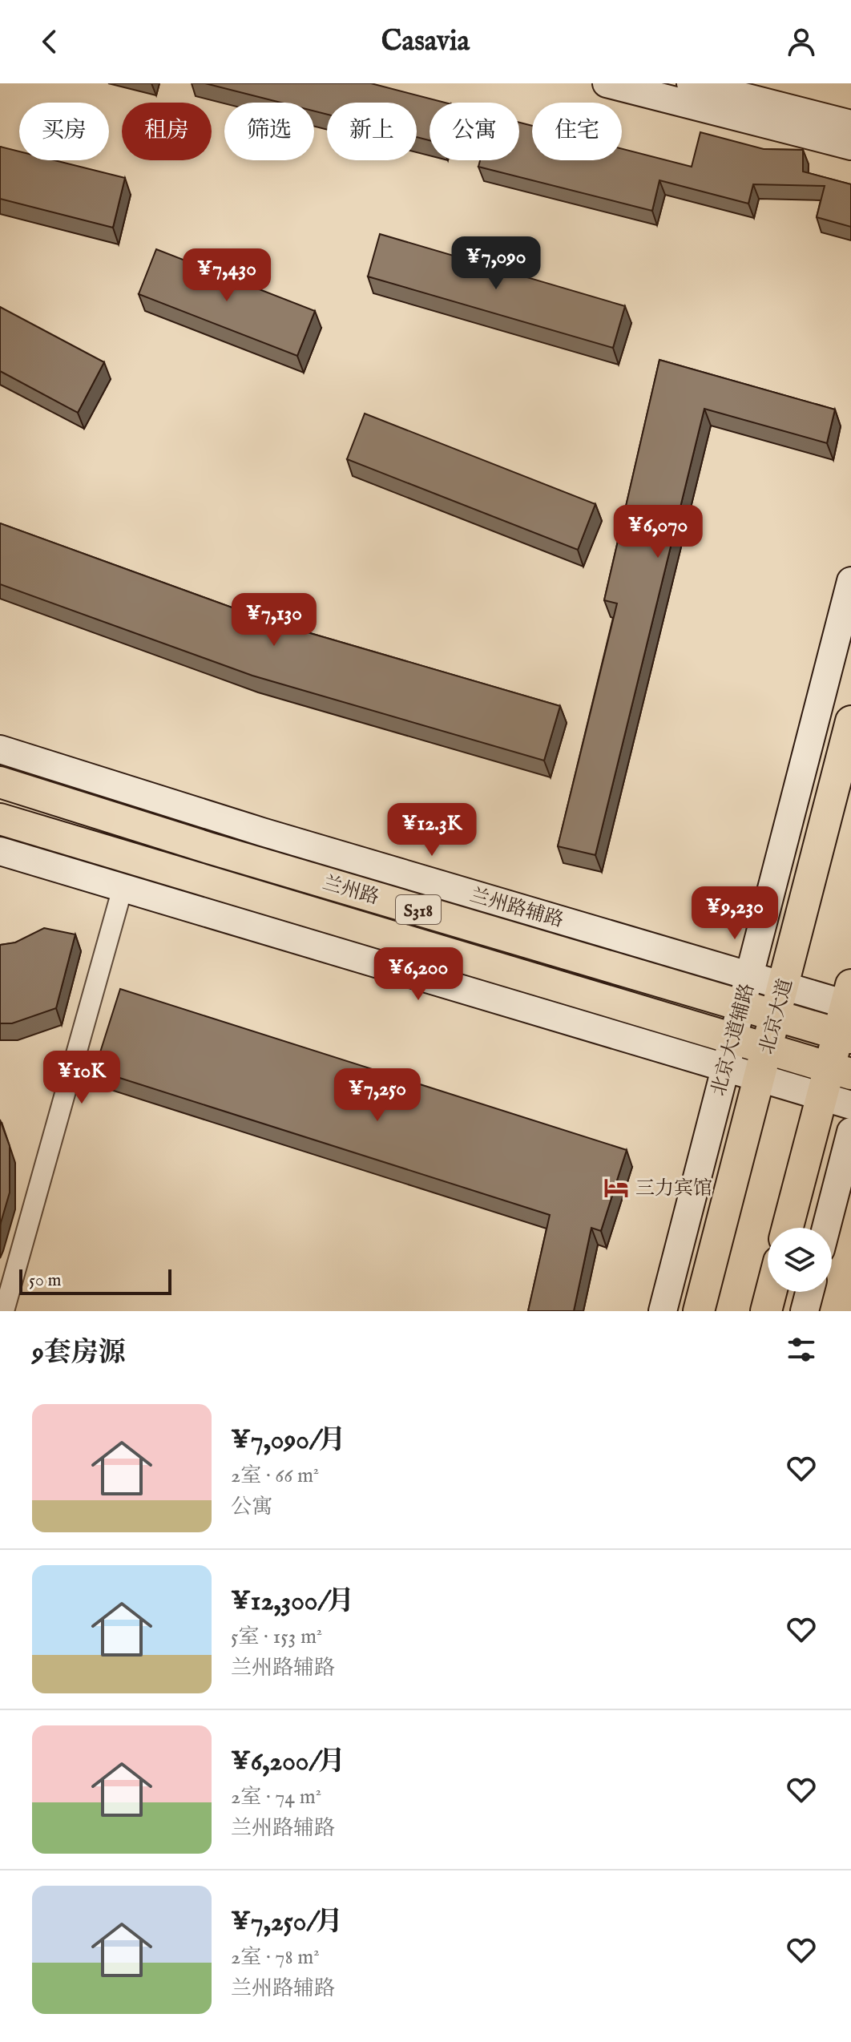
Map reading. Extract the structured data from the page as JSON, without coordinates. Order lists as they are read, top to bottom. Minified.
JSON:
{"streets":{"main road":["兰州路","S318","北京大道"],"street":["兰州路辅路","北京大道辅路"]},"crossings":[["兰州路","北京大道"],["兰州路","北京大道辅路"],["兰州路辅路","北京大道"],["兰州路辅路","北京大道辅路"]],"places":{"hotel":["三力宾馆"]},"scale_bar":"50 m","page":{"header":"Casavia","chip":["买房","租房","筛选","新上","公寓","住宅"],"price":["¥7,090","¥7,430","¥6,070","¥7,130","¥12.3K","¥9,230","¥6,200","¥10K","¥7,250"],"scale":"50 m","heading":"9套房源","list":[{"name":"¥7,090/月","note":"2室 · 66 m² · 公寓"},{"name":"¥12,300/月","note":"5室 · 153 m² · 兰州路辅路"},{"name":"¥6,200/月","note":"2室 · 74 m² · 兰州路辅路"},{"name":"¥7,250/月","note":"2室 · 78 m² · 兰州路辅路"}]}}
